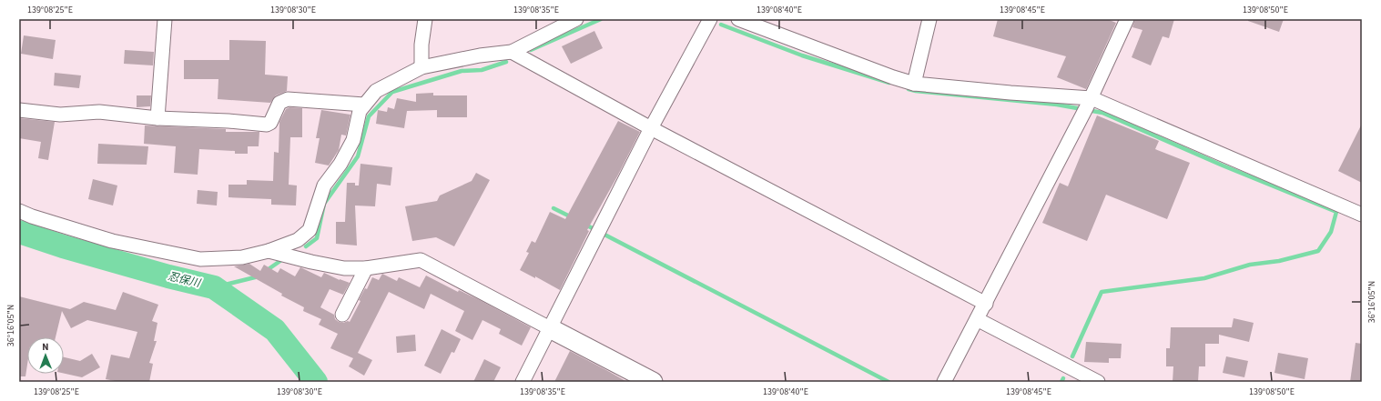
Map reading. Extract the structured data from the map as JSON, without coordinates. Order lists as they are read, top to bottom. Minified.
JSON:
{"water":["忍保川"],"north":"top","coordinates":["139°08'25\"E","139°08'30\"E","139°08'35\"E","139°08'40\"E","139°08'45\"E","139°08'50\"E","36°16'05\"N"]}
